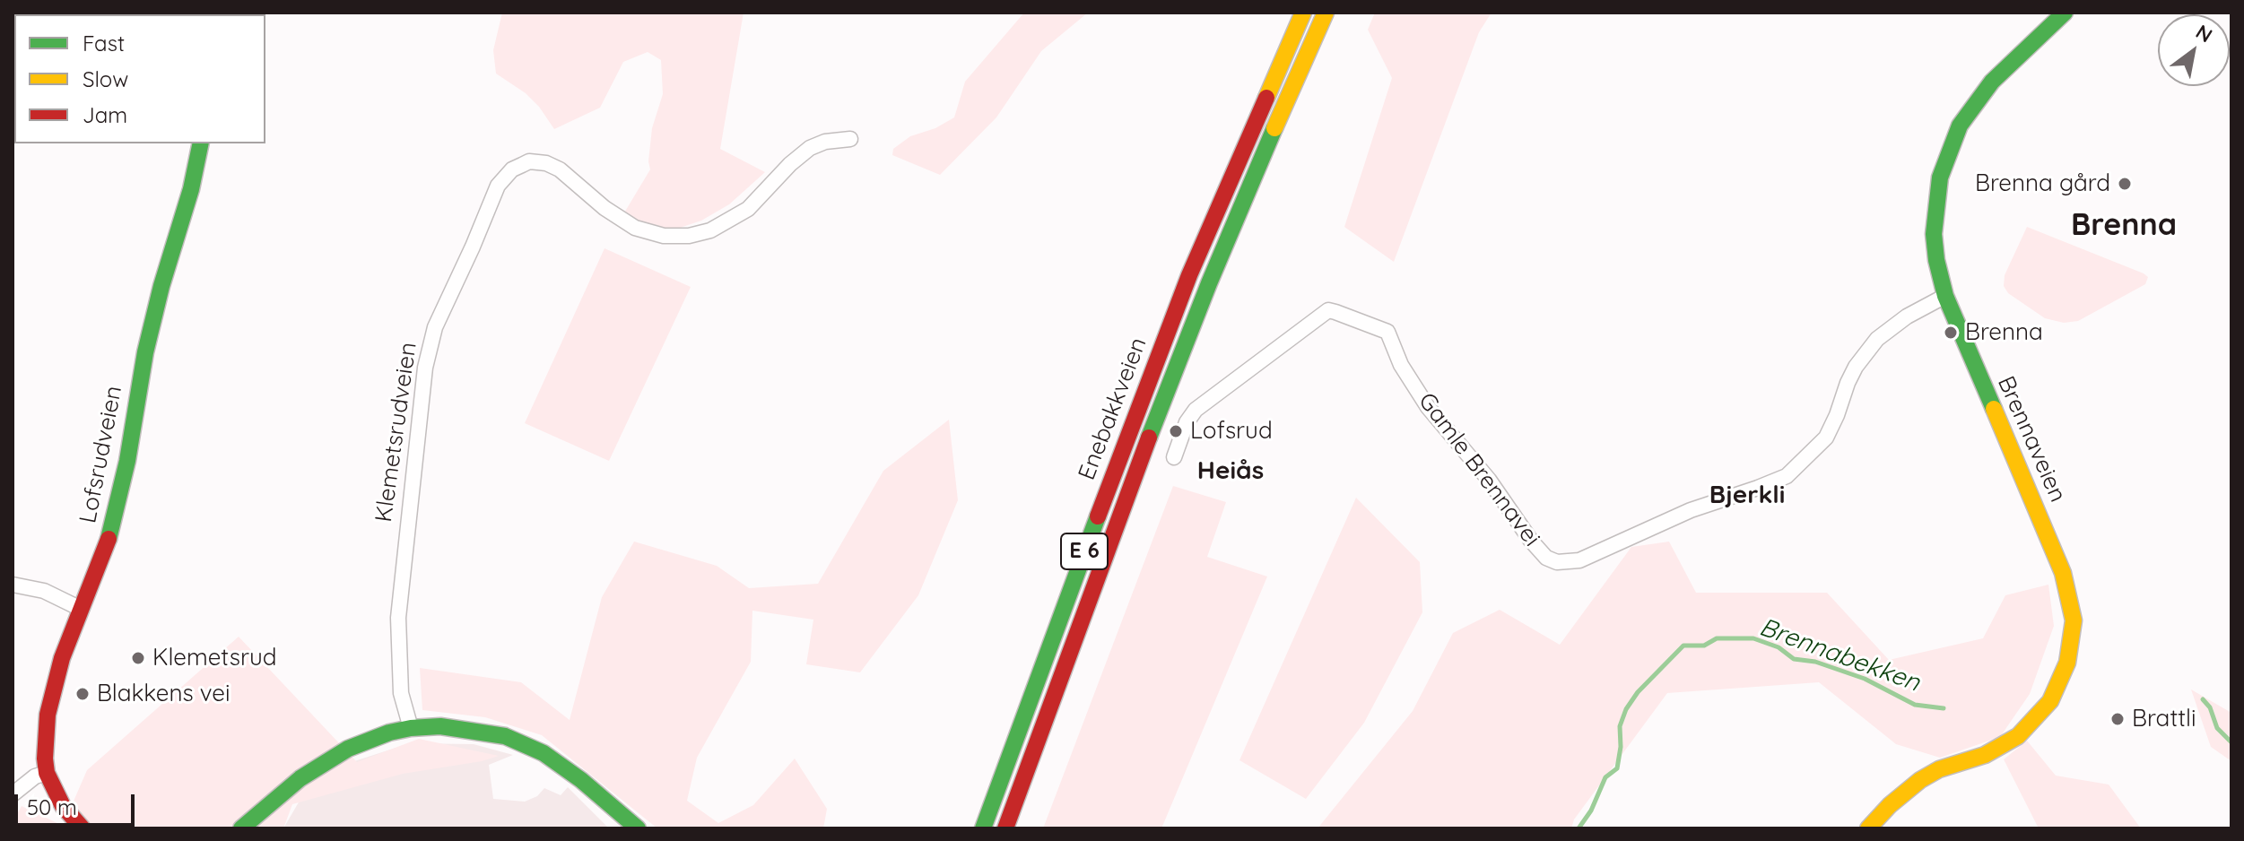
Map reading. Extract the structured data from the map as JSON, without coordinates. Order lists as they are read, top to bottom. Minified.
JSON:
{"streets":{"main road":["Enebakkveien","Brennaveien","Lofsrudveien","E 6"],"street":["Klemetsrudveien","Gamle Brennavei"]},"crossings":[["Brennaveien","Gamle Brennavei"]],"districts":["Brenna","Heiås","Bjerkli"],"water":["Brennabekken"],"places":["Brenna gård","Brenna","Lofsrud","Klemetsrud","Blakkens vei","Brattli"],"legend":["Fast","Slow","Jam"],"scale_bar":"50 m","north":"top right"}
